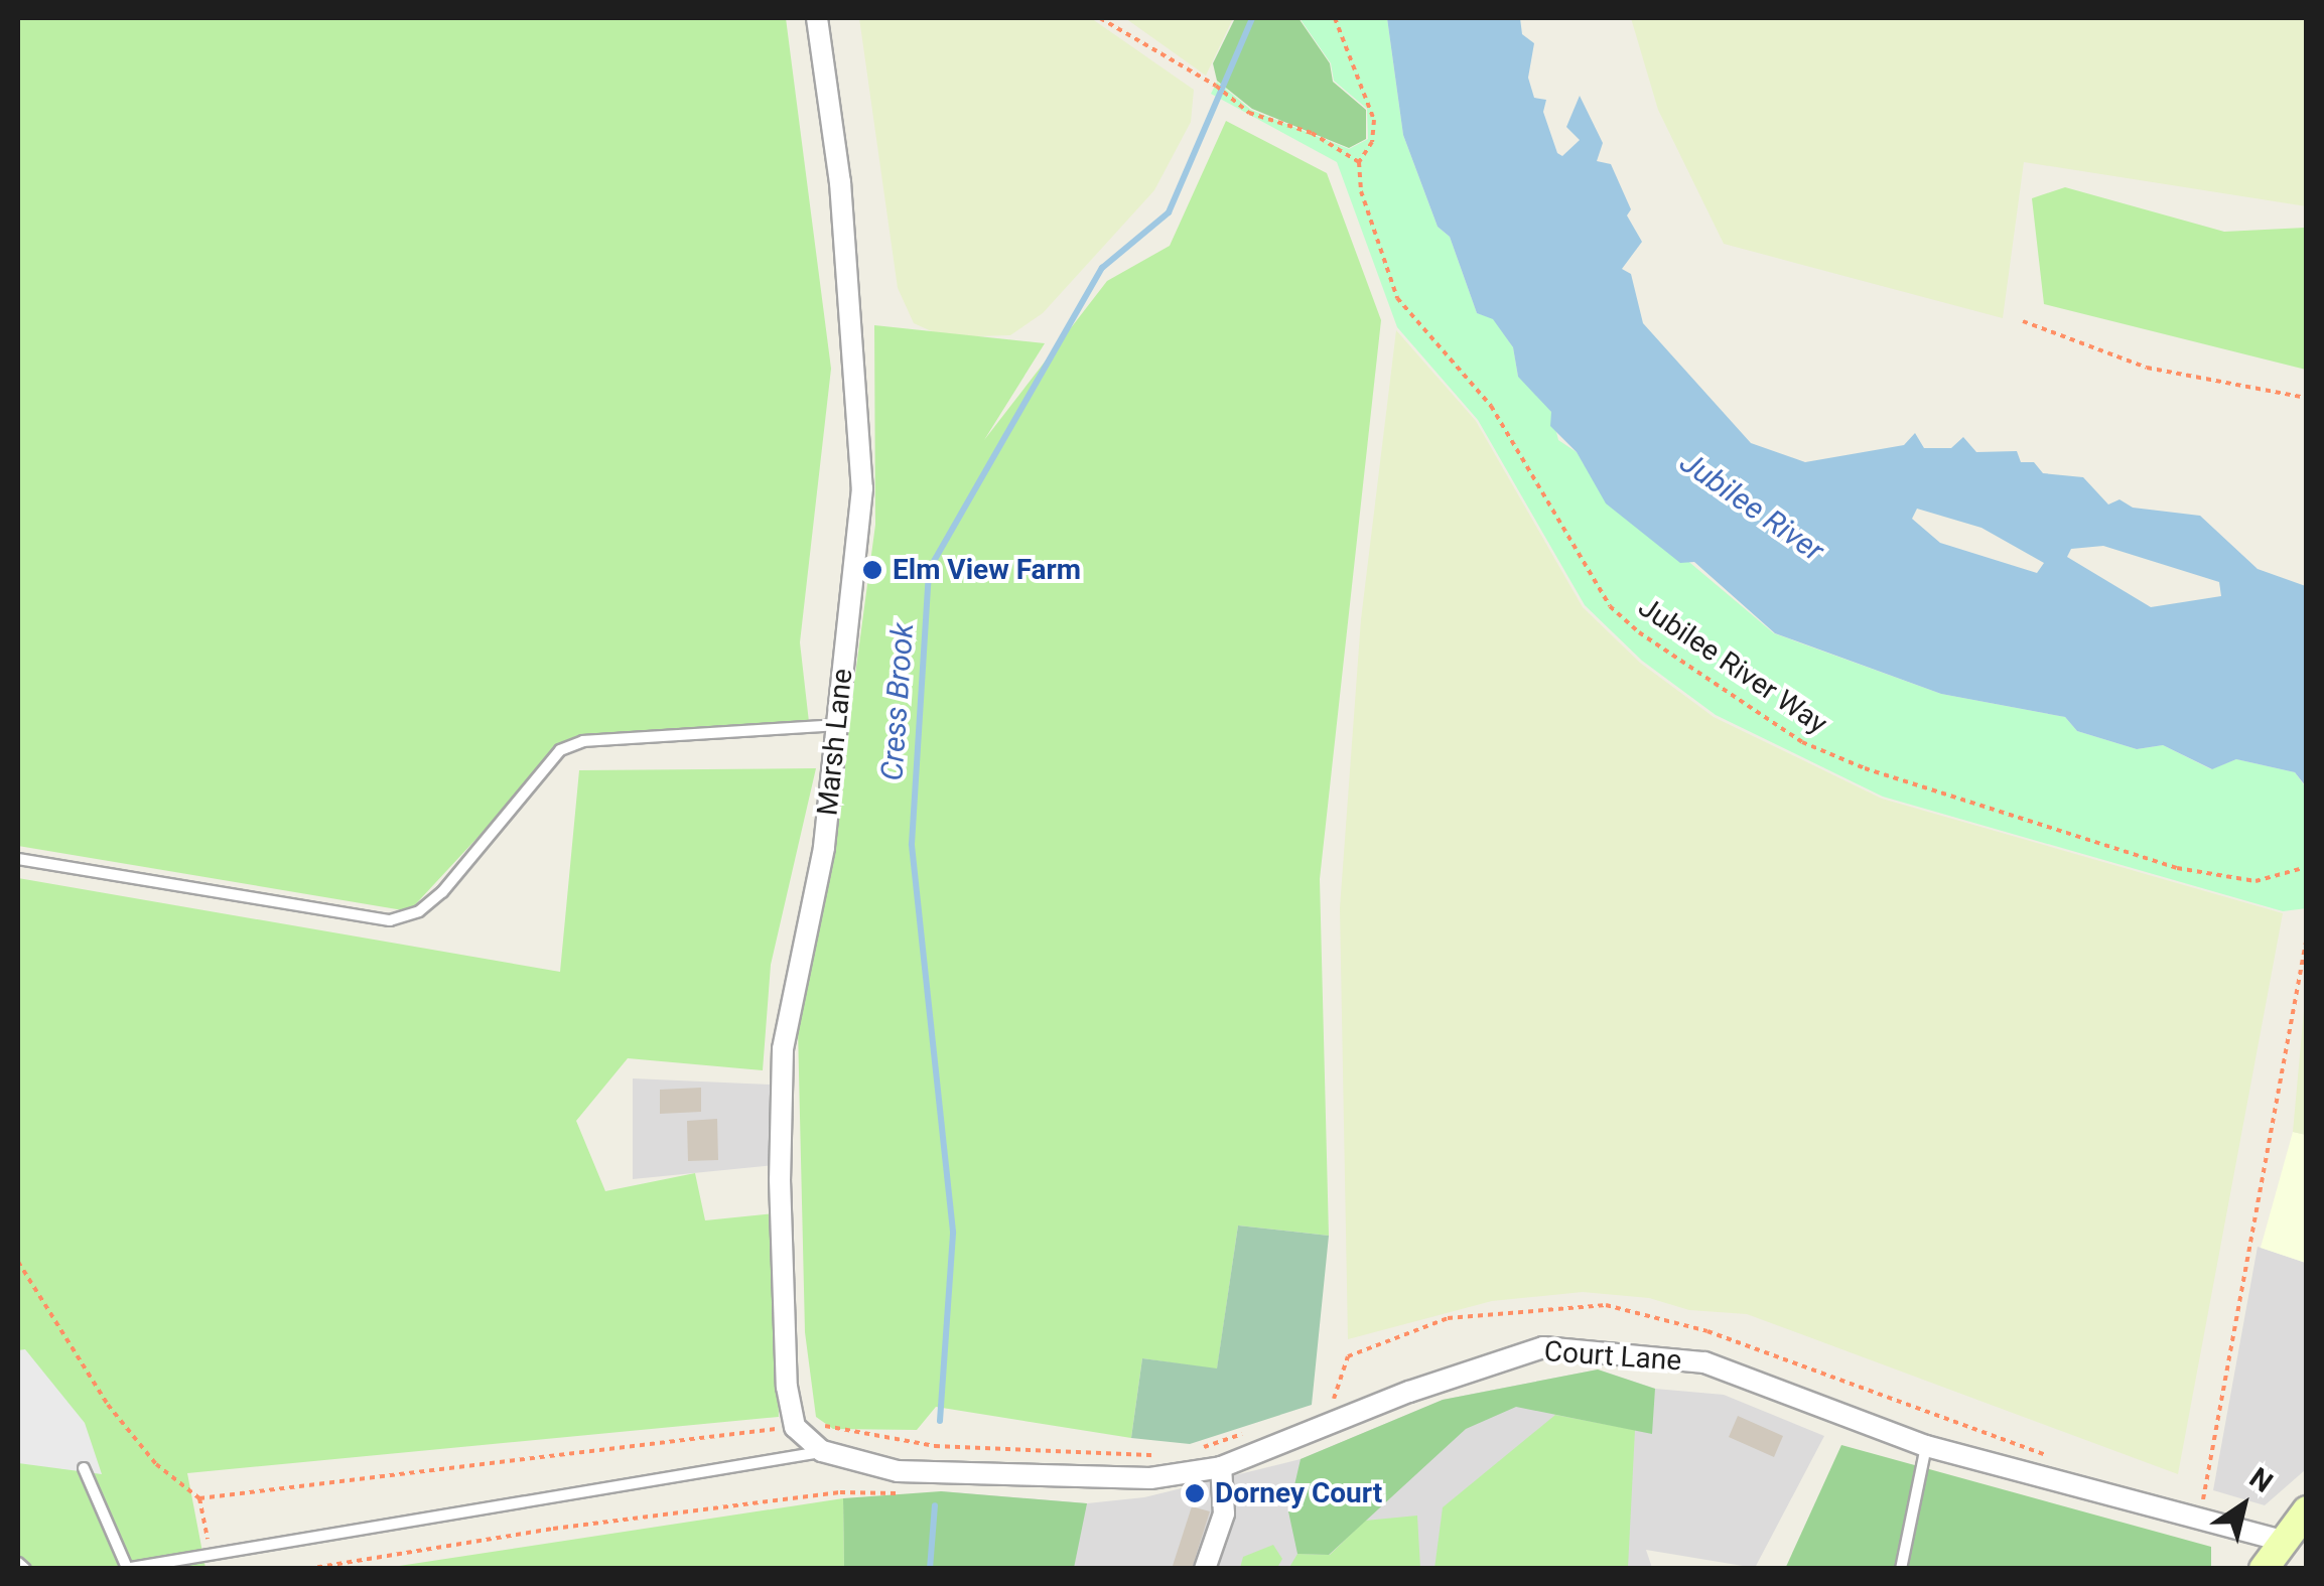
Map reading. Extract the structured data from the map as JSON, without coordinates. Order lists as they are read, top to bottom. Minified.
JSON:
{"streets":{"street":["Marsh Lane","Court Lane"],"path":["Jubilee River Way"]},"water":["Jubilee River","Cress Brook"],"places":["Elm View Farm","Dorney Court"],"north":"top right"}
